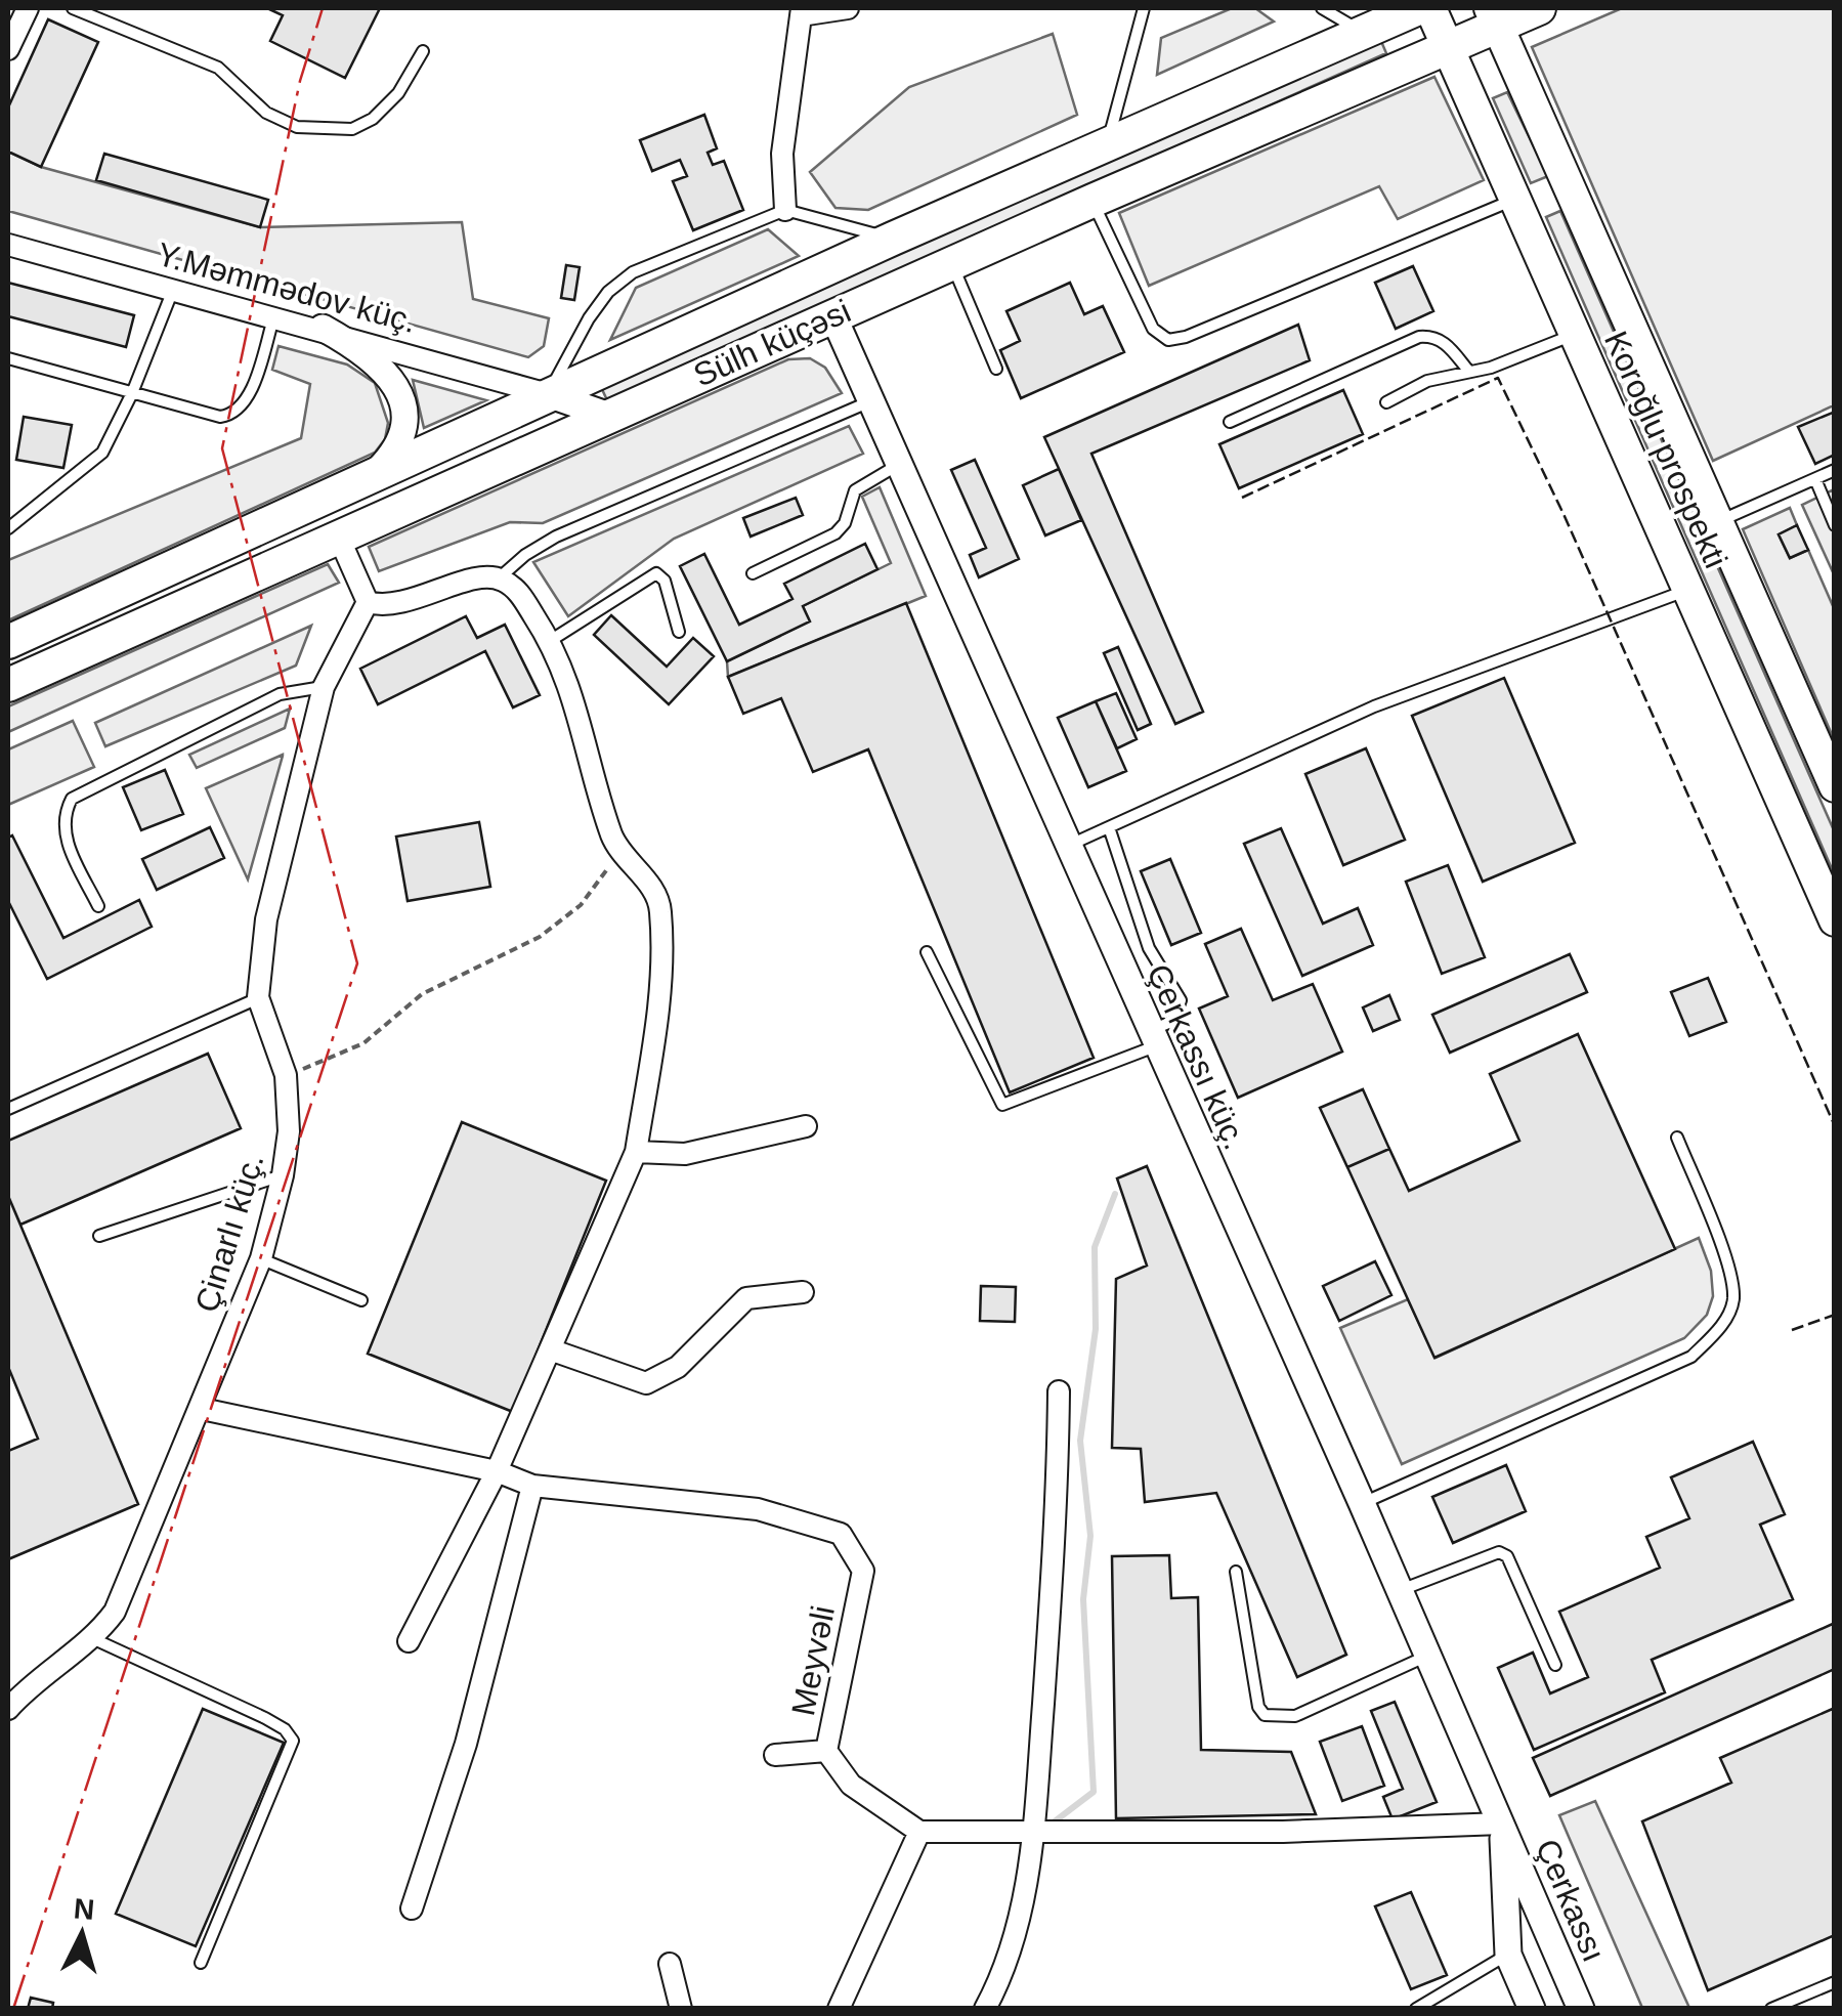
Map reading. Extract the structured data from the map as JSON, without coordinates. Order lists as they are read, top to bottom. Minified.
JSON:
{"streets":{"highway":["Sülh küçəsi"],"main road":["Koroğlu prospekti"],"street":["Y.Məmmədov küç.","Çerkassı küç.","Çinarlı küç.","Meyvəli","Çerkassı"]},"crossings":[["Y.Məmmədov küç.","Sülh küçəsi"],["Sülh küçəsi","Koroğlu prospekti"],["Sülh küçəsi","Çerkassı küç."],["Çerkassı küç.","Çerkassı"],["Çinarlı küç.","Meyvəli"]],"north":"top"}
